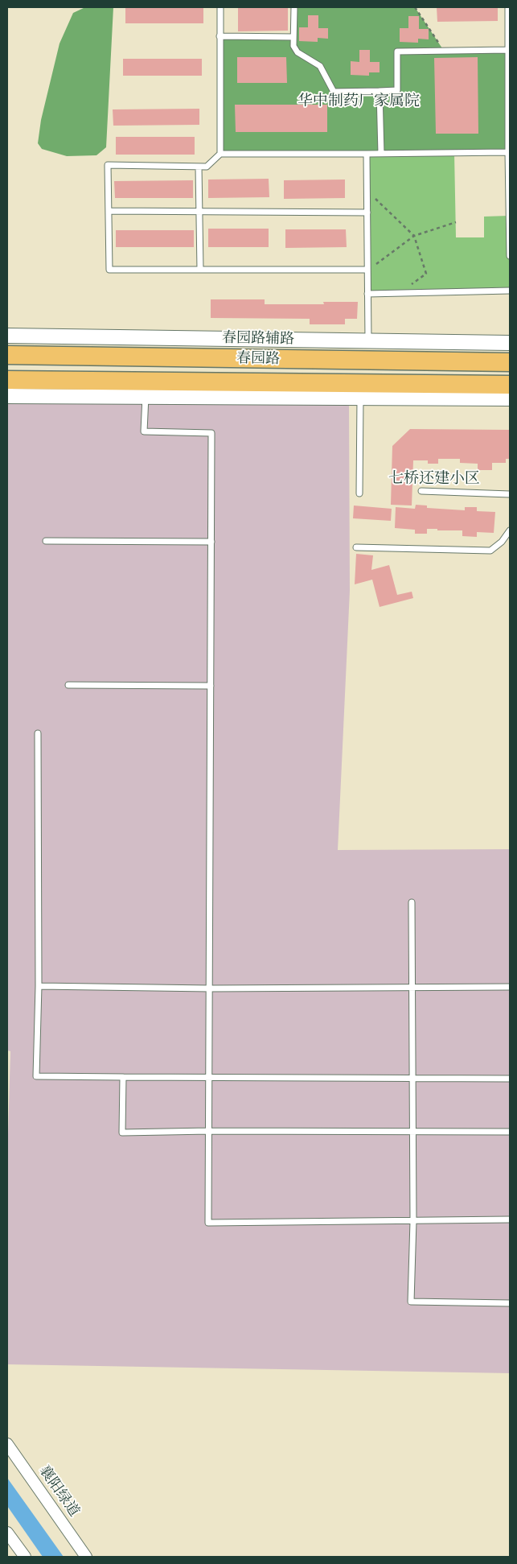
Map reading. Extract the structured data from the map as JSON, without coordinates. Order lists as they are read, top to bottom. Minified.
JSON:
{"streets":{"main road":["春园路"],"street":["春园路辅路","襄阳绿道"]},"districts":["华中制药厂家属院","七桥还建小区"]}
